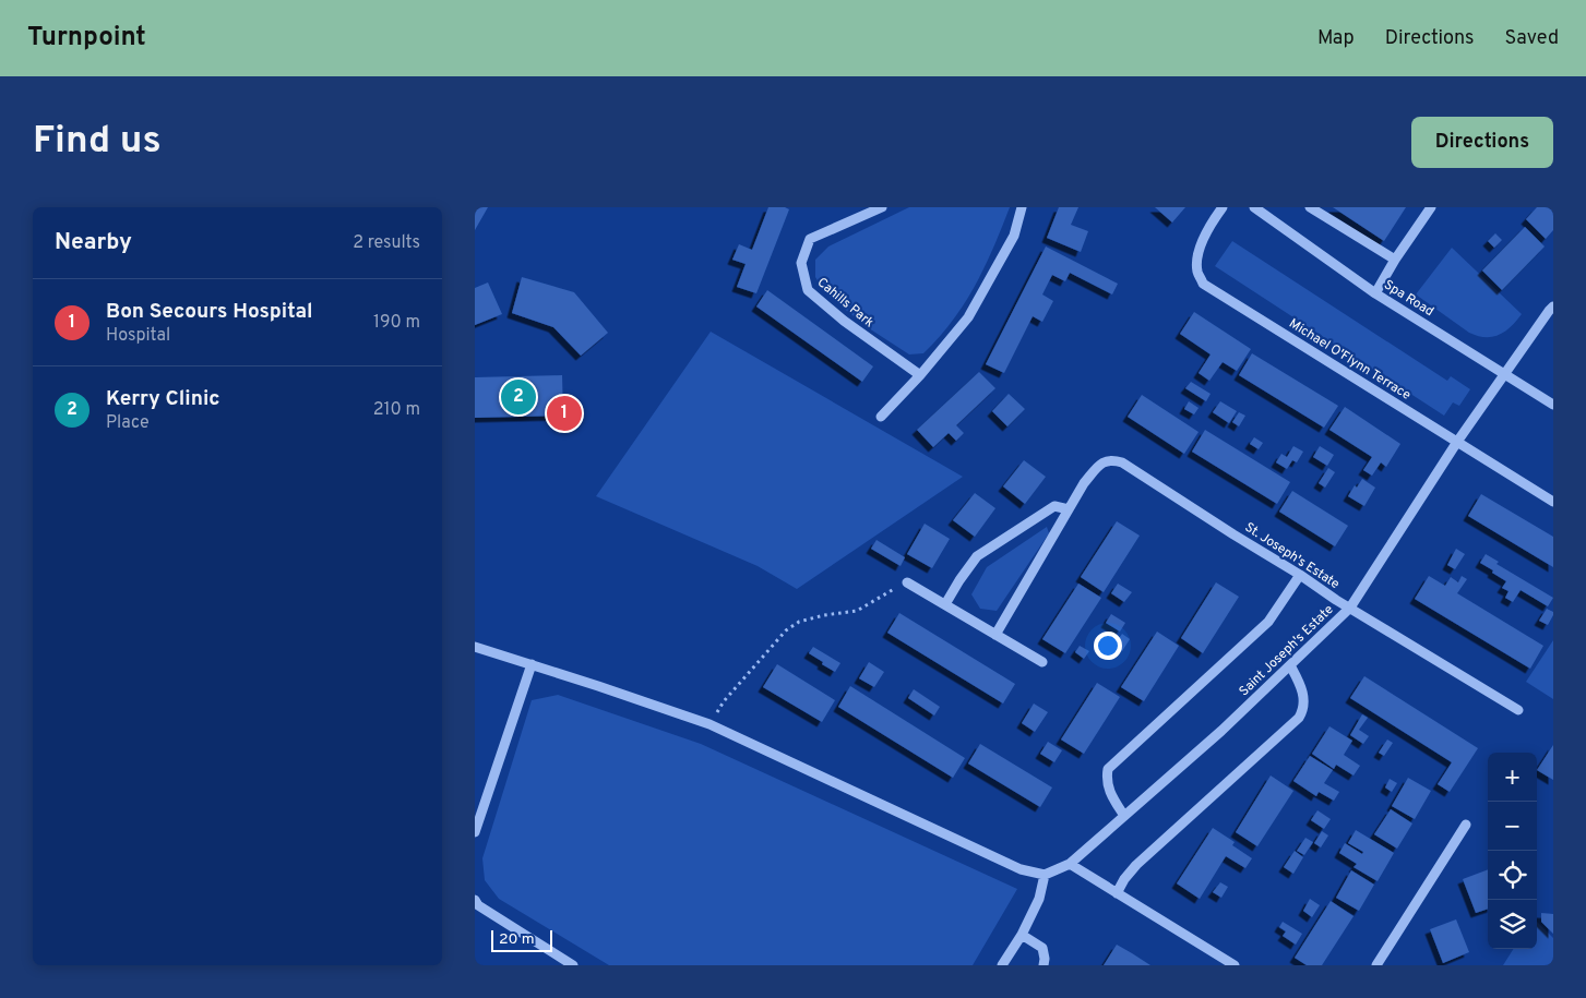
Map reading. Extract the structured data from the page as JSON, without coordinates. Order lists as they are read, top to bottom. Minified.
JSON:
{"streets":{"street":["Spa Road","Cahills Park","Michael O'Flynn Terrace","St. Joseph's Estate","Saint Joseph's Estate"]},"crossings":[["Spa Road","Saint Joseph's Estate"],["Michael O'Flynn Terrace","Saint Joseph's Estate"],["St. Joseph's Estate","Saint Joseph's Estate"]],"scale_bar":"20 m","page":{"header":"Turnpoint","nav":["Map","Directions","Saved"],"buttons":"Directions","title":"Find us","heading":["Nearby","2 results"],"list":[{"mark":"1","name":"Bon Secours Hospital","note":"Hospital","value":"190 m"},{"mark":"2","name":"Kerry Clinic","note":"Place","value":"210 m"}],"pins":["2","1"],"map_buttons":["+","−"],"scale":"20 m"}}
